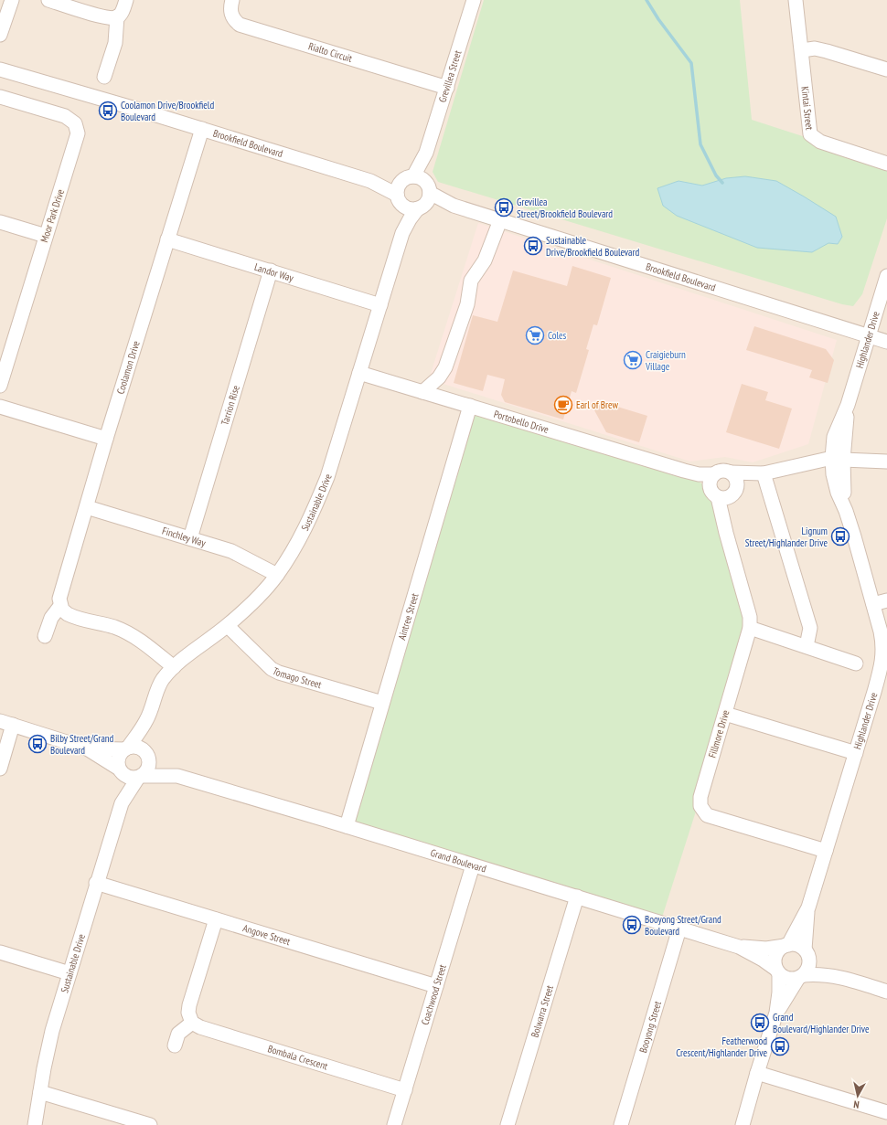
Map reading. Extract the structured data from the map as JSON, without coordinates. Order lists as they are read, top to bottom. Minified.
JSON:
{"streets":{"street":["Rialto Circuit","Grevillea Street","Kintai Street","Brookfield Boulevard","Moor Park Drive","Landor Way","Highlander Drive","Coolamon Drive","Tarrion Rise","Portobello Drive","Sustainable Drive","Finchley Way","Aintree Street","Tomago Street","Fillmore Drive","Grand Boulevard","Angove Street","Coachwood Street","Bolwarra Street","Booyong Street","Bombala Crescent"]},"crossings":[["Rialto Circuit","Grevillea Street"],["Grevillea Street","Brookfield Boulevard"],["Grevillea Street","Sustainable Drive"],["Brookfield Boulevard","Highlander Drive"],["Brookfield Boulevard","Coolamon Drive"],["Brookfield Boulevard","Sustainable Drive"],["Landor Way","Coolamon Drive"],["Landor Way","Tarrion Rise"],["Landor Way","Sustainable Drive"],["Highlander Drive","Fillmore Drive"],["Highlander Drive","Grand Boulevard"],["Coolamon Drive","Finchley Way"],["Tarrion Rise","Finchley Way"],["Portobello Drive","Sustainable Drive"],["Portobello Drive","Aintree Street"],["Portobello Drive","Fillmore Drive"],["Sustainable Drive","Finchley Way"],["Sustainable Drive","Tomago Street"],["Sustainable Drive","Grand Boulevard"],["Sustainable Drive","Angove Street"],["Aintree Street","Tomago Street"],["Aintree Street","Grand Boulevard"],["Grand Boulevard","Coachwood Street"],["Grand Boulevard","Bolwarra Street"],["Grand Boulevard","Booyong Street"],["Angove Street","Coachwood Street"],["Coachwood Street","Bombala Crescent"]],"places":{"bus stop":["Coolamon Drive/Brookfield Boulevard","Grevillea Street/Brookfield Boulevard","Sustainable Drive/Brookfield Boulevard","Lignum Street/Highlander Drive","Bilby Street/Grand Boulevard","Booyong Street/Grand Boulevard","Grand Boulevard/Highlander Drive","Featherwood Crescent/Highlander Drive"],"supermarket":["Coles","Craigieburn Village"],"cafe":["Earl of Brew"]},"north":"bottom"}
